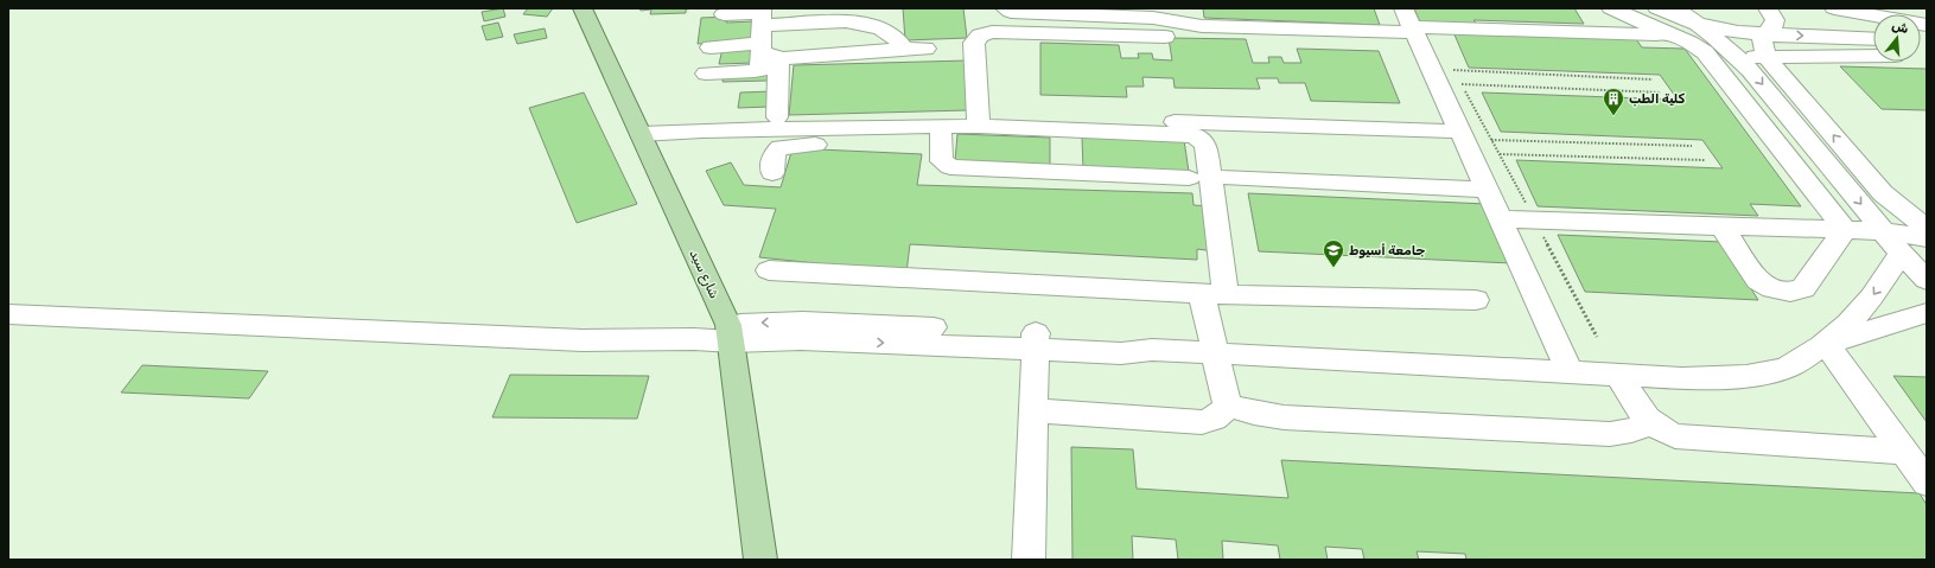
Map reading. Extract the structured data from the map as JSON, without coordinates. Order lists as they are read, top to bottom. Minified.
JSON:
{"streets":{"main road":["شارع سيد"]},"places":{"building":["كلية الطب"],"school or university":["جامعة أسيوط"]},"north":"top"}
